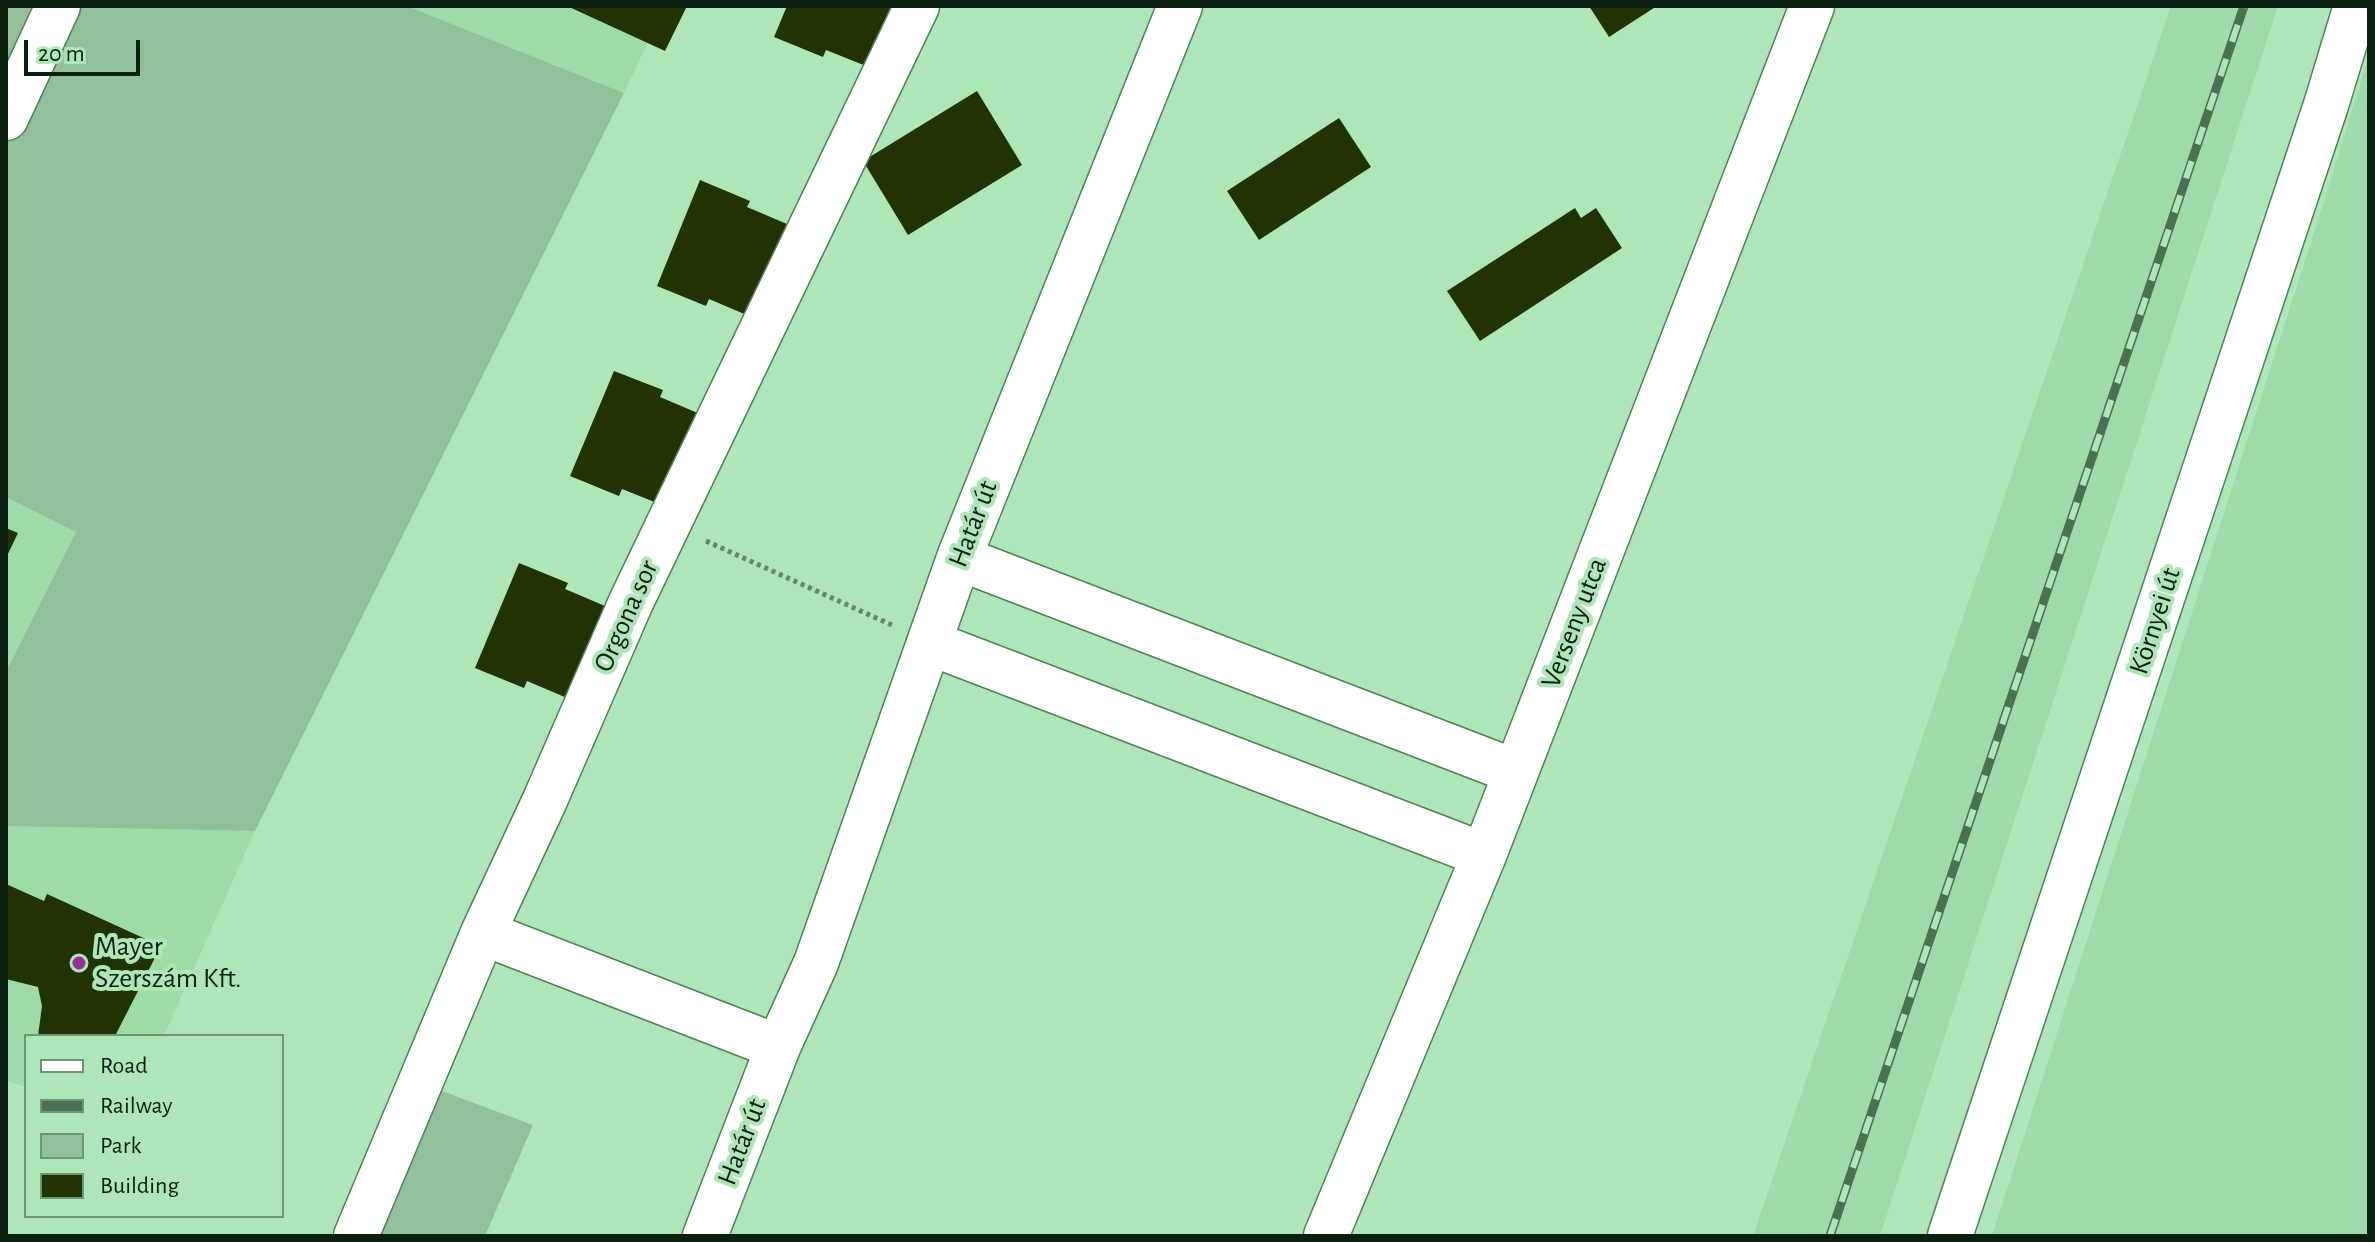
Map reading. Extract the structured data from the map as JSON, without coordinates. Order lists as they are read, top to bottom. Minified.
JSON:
{"streets":{"street":["Határ út","Orgona sor","Környei út","Verseny utca"]},"places":["Mayer Szerszám Kft."],"legend":["Road","Railway","Park","Building"],"scale_bar":"20 m"}
